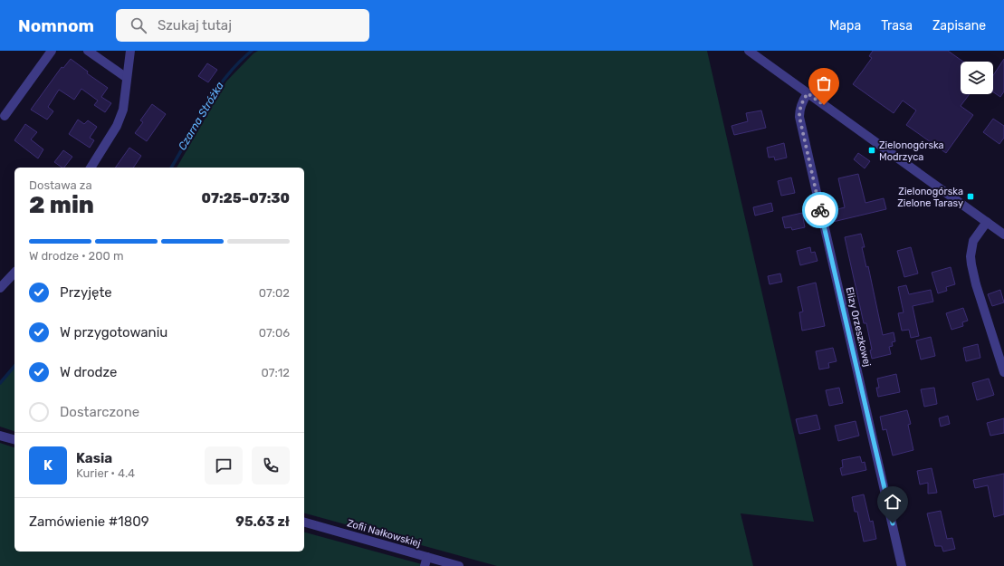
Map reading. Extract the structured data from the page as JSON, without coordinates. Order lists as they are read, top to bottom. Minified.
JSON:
{"streets":{"street":["Elizy Orzeszkowej","Zofii Nałkowskiej"]},"water":["Czarna Stróżka"],"places":{"transit":["Zielonogórska Modrzyca","Zielonogórska Zielone Tarasy"]},"page":{"header":"Nomnom","search":"Szukaj tutaj","nav":["Mapa","Trasa","Zapisane"],"heading":["2 min","Dostawa za","07:25–07:30"],"panel":["Kasia","Kurier · 4.4","Zamówienie #1809","95.63 zł"],"bar":"W drodze · 200 m","list":[["Przyjęte","07:02"],["W przygotowaniu","07:06"],["W drodze","07:12"],"Dostarczone"],"round":"K"}}
